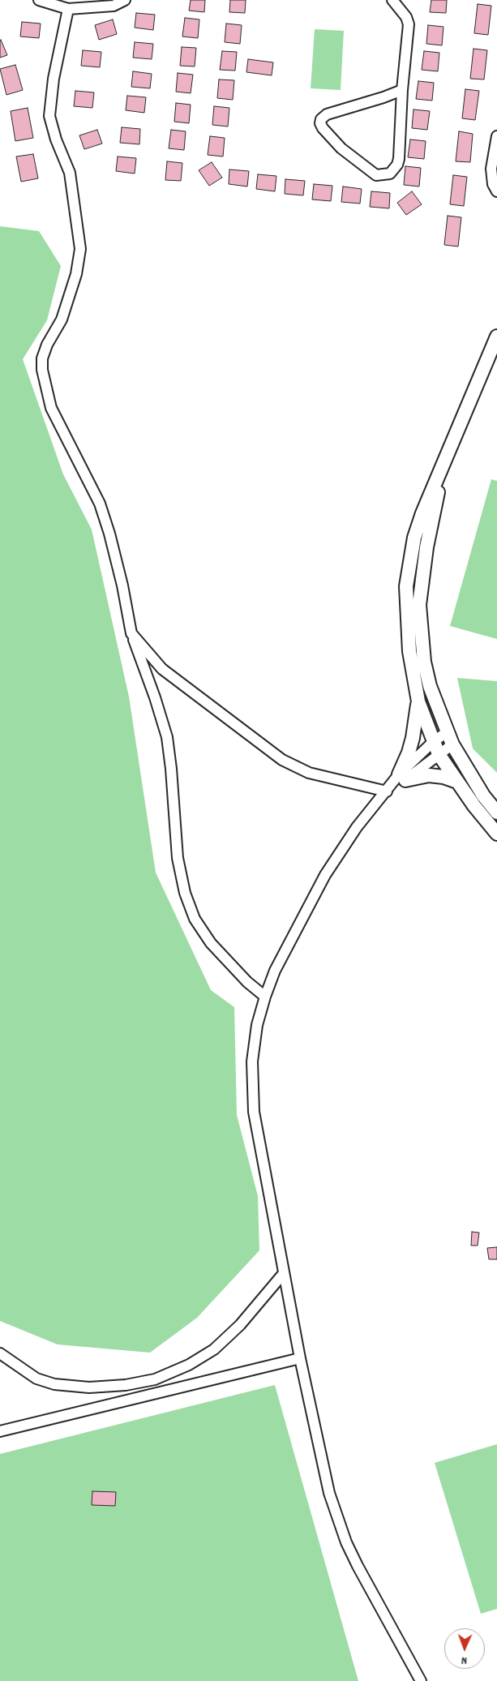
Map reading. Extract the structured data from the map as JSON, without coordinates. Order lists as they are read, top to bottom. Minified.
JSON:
{"north":"bottom"}
